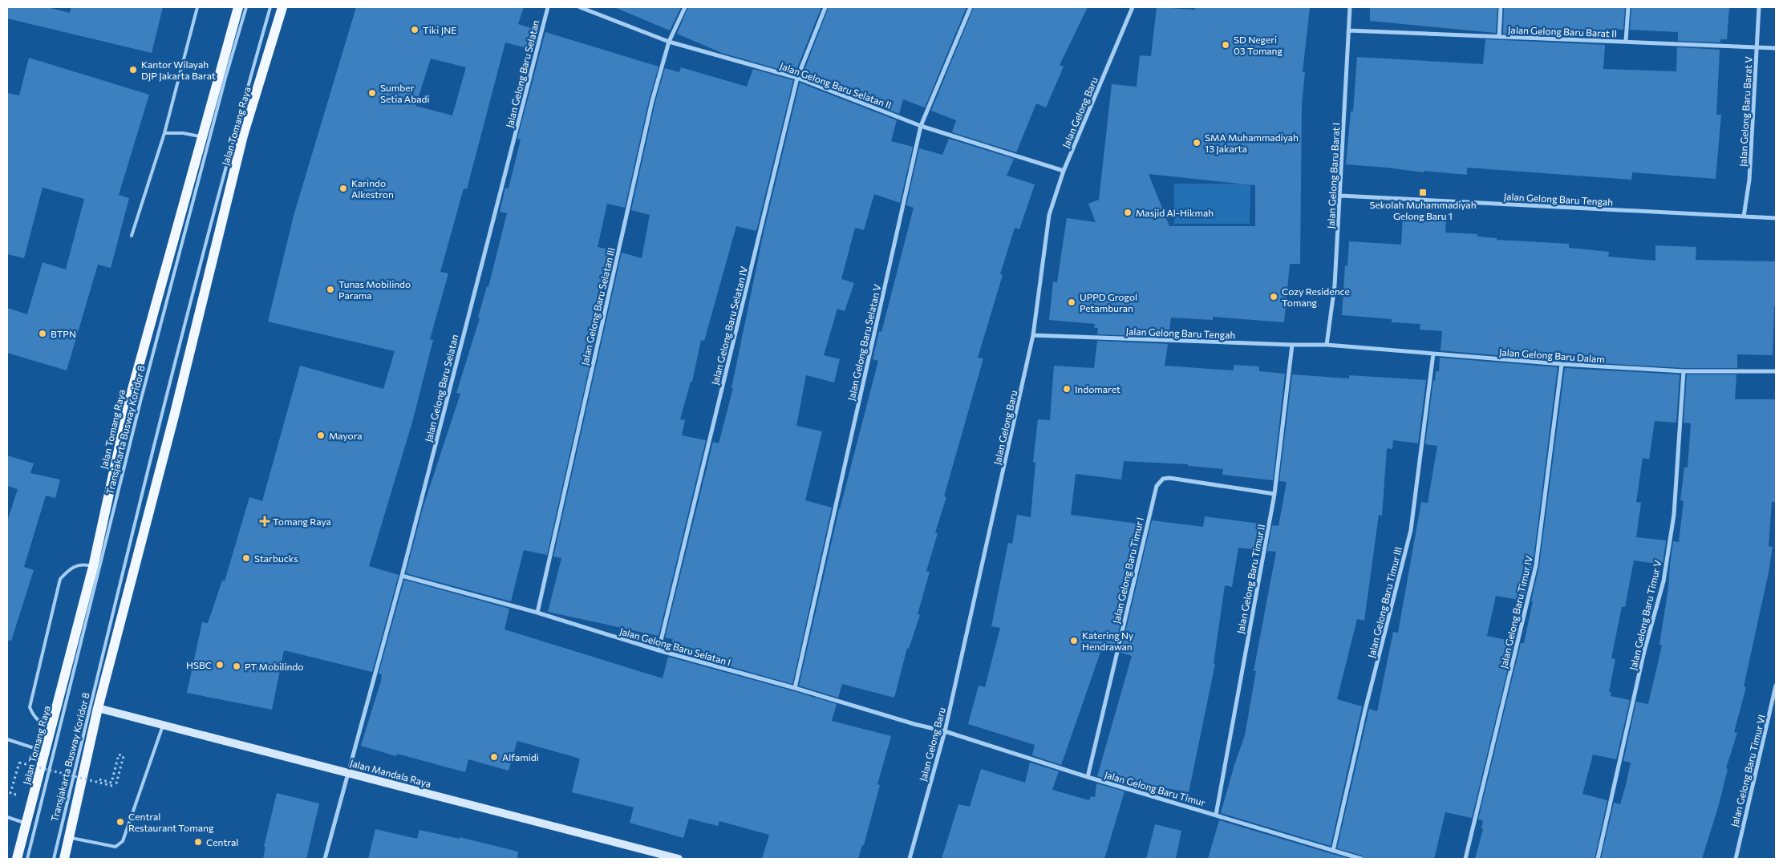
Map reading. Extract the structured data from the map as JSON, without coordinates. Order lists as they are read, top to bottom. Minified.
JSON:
{"streets":{"main road":["Jalan Tomang Raya"],"street":["Jalan Gelong Baru Barat II","Jalan Gelong Baru Selatan","Jalan Gelong Baru Selatan II","Jalan Gelong Baru Barat V","Jalan Gelong Baru","Jalan Gelong Baru Barat I","Jalan Gelong Baru Tengah","Jalan Gelong Baru Selatan III","Jalan Gelong Baru Selatan IV","Jalan Gelong Baru Selatan V","Jalan Gelong Baru Dalam","Jalan Gelong Baru Timur I","Jalan Gelong Baru Timur II","Jalan Gelong Baru Timur III","Jalan Gelong Baru Timur IV","Jalan Gelong Baru Timur V","Jalan Gelong Baru Selatan I","Jalan Gelong Baru Timur VI","Jalan Mandala Raya","Jalan Gelong Baru Timur"],"lane":["Transjakarta Busway Koridor 8"]},"crossings":[["Jalan Gelong Baru Barat II","Jalan Gelong Baru Barat V"],["Jalan Gelong Baru Barat II","Jalan Gelong Baru Barat I"],["Jalan Gelong Baru Selatan","Jalan Gelong Baru Selatan I"],["Jalan Gelong Baru Selatan","Jalan Mandala Raya"],["Jalan Gelong Baru Selatan II","Jalan Gelong Baru"],["Jalan Gelong Baru Selatan II","Jalan Gelong Baru Selatan III"],["Jalan Gelong Baru Selatan II","Jalan Gelong Baru Selatan IV"],["Jalan Gelong Baru Selatan II","Jalan Gelong Baru Selatan V"],["Jalan Gelong Baru Barat V","Jalan Gelong Baru Tengah"],["Jalan Gelong Baru","Jalan Gelong Baru Tengah"],["Jalan Gelong Baru","Jalan Gelong Baru Selatan I"],["Jalan Gelong Baru","Jalan Gelong Baru Timur"],["Jalan Tomang Raya","Jalan Mandala Raya"],["Jalan Gelong Baru Barat I","Jalan Gelong Baru Tengah"],["Jalan Gelong Baru Barat I","Jalan Gelong Baru Dalam"],["Jalan Gelong Baru Tengah","Jalan Gelong Baru Dalam"],["Jalan Gelong Baru Tengah","Jalan Gelong Baru Timur II"],["Jalan Gelong Baru Selatan III","Jalan Gelong Baru Selatan I"],["Jalan Gelong Baru Selatan IV","Jalan Gelong Baru Selatan I"],["Jalan Gelong Baru Selatan V","Jalan Gelong Baru Selatan I"],["Jalan Gelong Baru Dalam","Jalan Gelong Baru Timur III"],["Jalan Gelong Baru Dalam","Jalan Gelong Baru Timur IV"],["Jalan Gelong Baru Dalam","Jalan Gelong Baru Timur V"],["Jalan Gelong Baru Timur I","Jalan Gelong Baru Timur II"],["Jalan Gelong Baru Timur I","Jalan Gelong Baru Timur"],["Jalan Gelong Baru Timur II","Jalan Gelong Baru Timur"],["Jalan Gelong Baru Timur III","Jalan Gelong Baru Timur"],["Jalan Gelong Baru Selatan I","Jalan Gelong Baru Timur"]],"places":{"other":["Tiki JNE","SD Negeri 03 Tomang","Kantor Wilayah DJP Jakarta Barat","Sumber Setia Abadi","SMA Muhammadiyah 13 Jakarta","Karindo Alkestron","Masjid Al-Hikmah","Tunas Mobilindo Parama","Cozy Residence Tomang","UPPD Grogol Petamburan","BTPN","Indomaret","Mayora","Starbucks","Katering Ny Hendrawan","HSBC","PT Mobilindo","Alfamidi","Central Restaurant Tomang","Central"],"transit":["Sekolah Muhammadiyah Gelong Baru 1"],"health":["Tomang Raya"]}}
